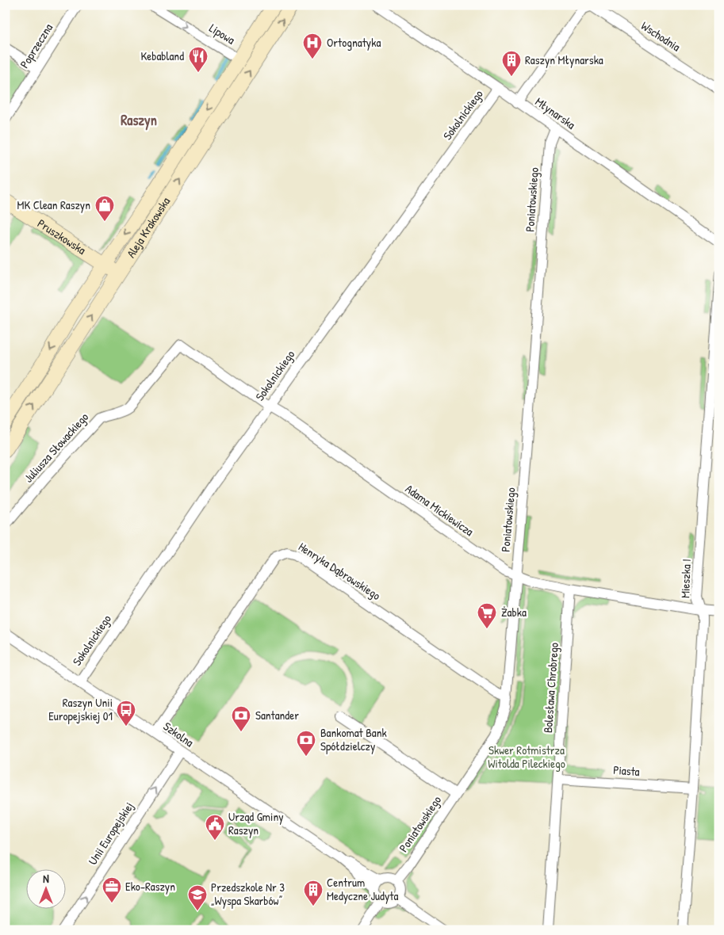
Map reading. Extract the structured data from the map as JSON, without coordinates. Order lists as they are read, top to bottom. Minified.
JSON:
{"streets":{"main road":["Aleja Krakowska","Pruszkowska"],"street":["Lipowa","Wschodnia","Poprzeczna","Młynarska","Sokolnickiego","Poniatowskiego","Juliusza Słowackiego","Adama Mickiewicza","Henryka Dąbrowskiego","Mieszka I","Bolesława Chrobrego","Szkolna","Piasta","Unii Europejskiej"]},"crossings":[["Lipowa","Aleja Krakowska"],["Wschodnia","Młynarska"],["Młynarska","Sokolnickiego"],["Młynarska","Poniatowskiego"],["Sokolnickiego","Adama Mickiewicza"],["Sokolnickiego","Szkolna"],["Poniatowskiego","Adama Mickiewicza"],["Poniatowskiego","Henryka Dąbrowskiego"],["Poniatowskiego","Szkolna"],["Aleja Krakowska","Pruszkowska"],["Juliusza Słowackiego","Adama Mickiewicza"],["Adama Mickiewicza","Mieszka I"],["Adama Mickiewicza","Bolesława Chrobrego"],["Henryka Dąbrowskiego","Szkolna"],["Mieszka I","Piasta"],["Bolesława Chrobrego","Piasta"],["Szkolna","Unii Europejskiej"]],"one_way":["Lipowa","Unii Europejskiej"],"districts":["Raszyn"],"parks":["Skwer Rotmistrza Witolda Pileckiego"],"places":{"hospital":["Ortognatyka"],"restaurant":["Kebabland"],"building":["Raszyn Młynarska","Centrum Medyczne Judyta"],"shop":["MK Clean Raszyn"],"supermarket":["Żabka"],"bus stop":["Raszyn Unii Europejskiej 01"],"bank":["Santander","Bankomat Bank Spółdzielczy"],"public building":["Urząd Gminy Raszyn"],"office":["Eko-Raszyn"],"school or university":["Przedszkole Nr 3 „Wyspa Skarbów”"]},"north":"top"}
